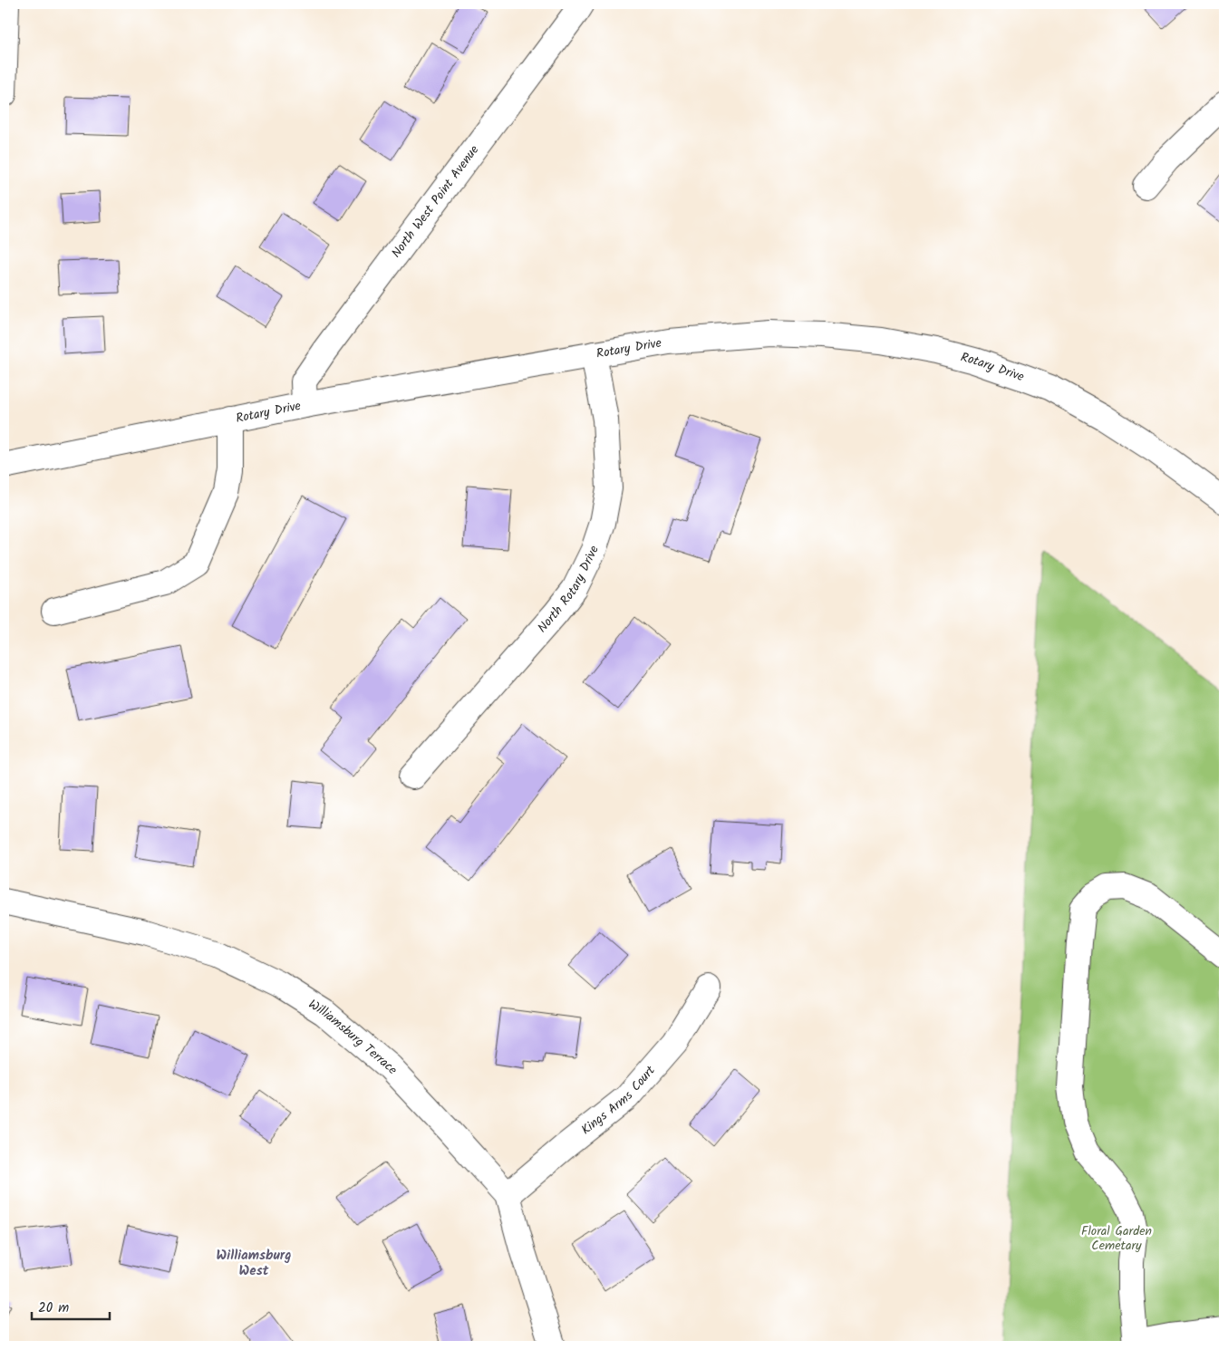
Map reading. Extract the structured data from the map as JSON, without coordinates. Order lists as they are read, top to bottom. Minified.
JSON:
{"streets":{"street":["North West Point Avenue","Rotary Drive","North Rotary Drive","Williamsburg Terrace","Kings Arms Court"]},"crossings":[["North West Point Avenue","Rotary Drive"],["Rotary Drive","North Rotary Drive"],["Williamsburg Terrace","Kings Arms Court"]],"districts":["Williamsburg West"],"parks":["Floral Garden Cemetary"],"scale_bar":"20 m"}
